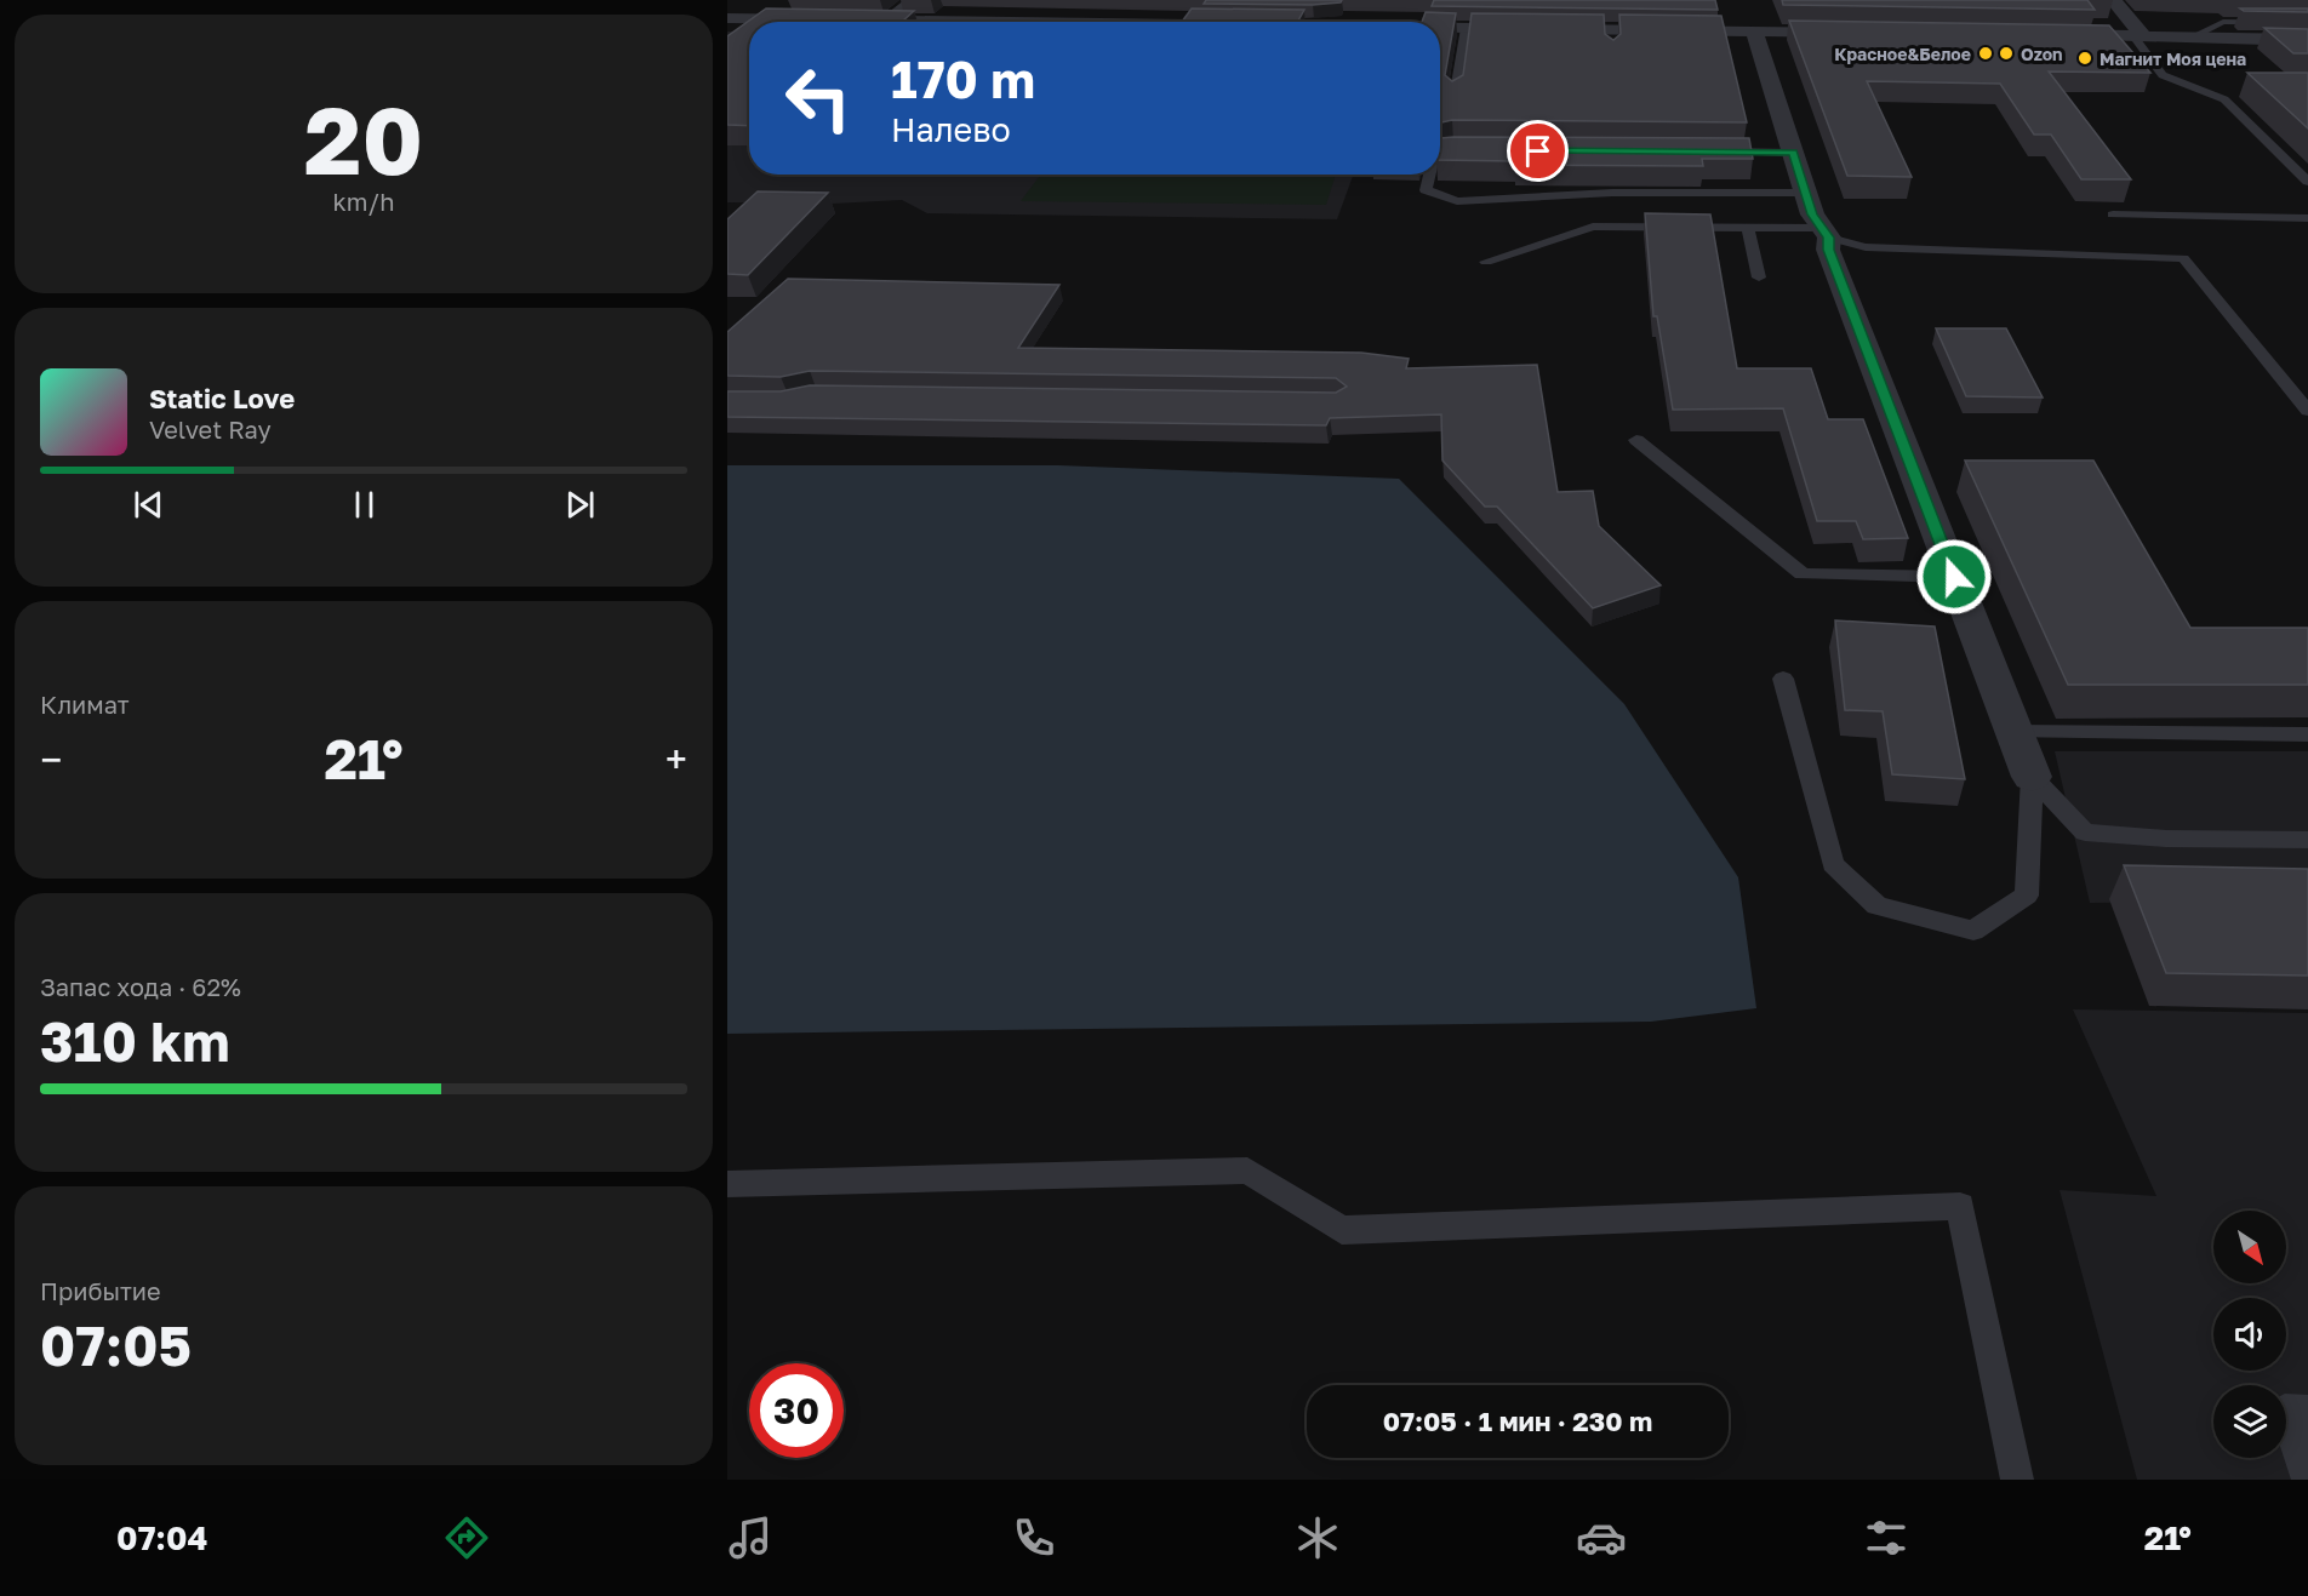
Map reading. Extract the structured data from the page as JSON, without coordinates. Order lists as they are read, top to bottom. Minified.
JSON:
{"places":["Красное&Белое","Ozon","Магнит Моя цена"],"north":"bottom right","page":{"tile":[["20","km/h"],"Климат",["Запас хода · 62%","310 km"],["Прибытие","07:05"]],"turn":["170 m","Налево"],"song":["Static Love","Velvet Ray"],"heat":["−","21°","+"],"limit":"30","trip":"07:05 · 1 мин · 230 m","tabs":["07:04","21°"]}}
